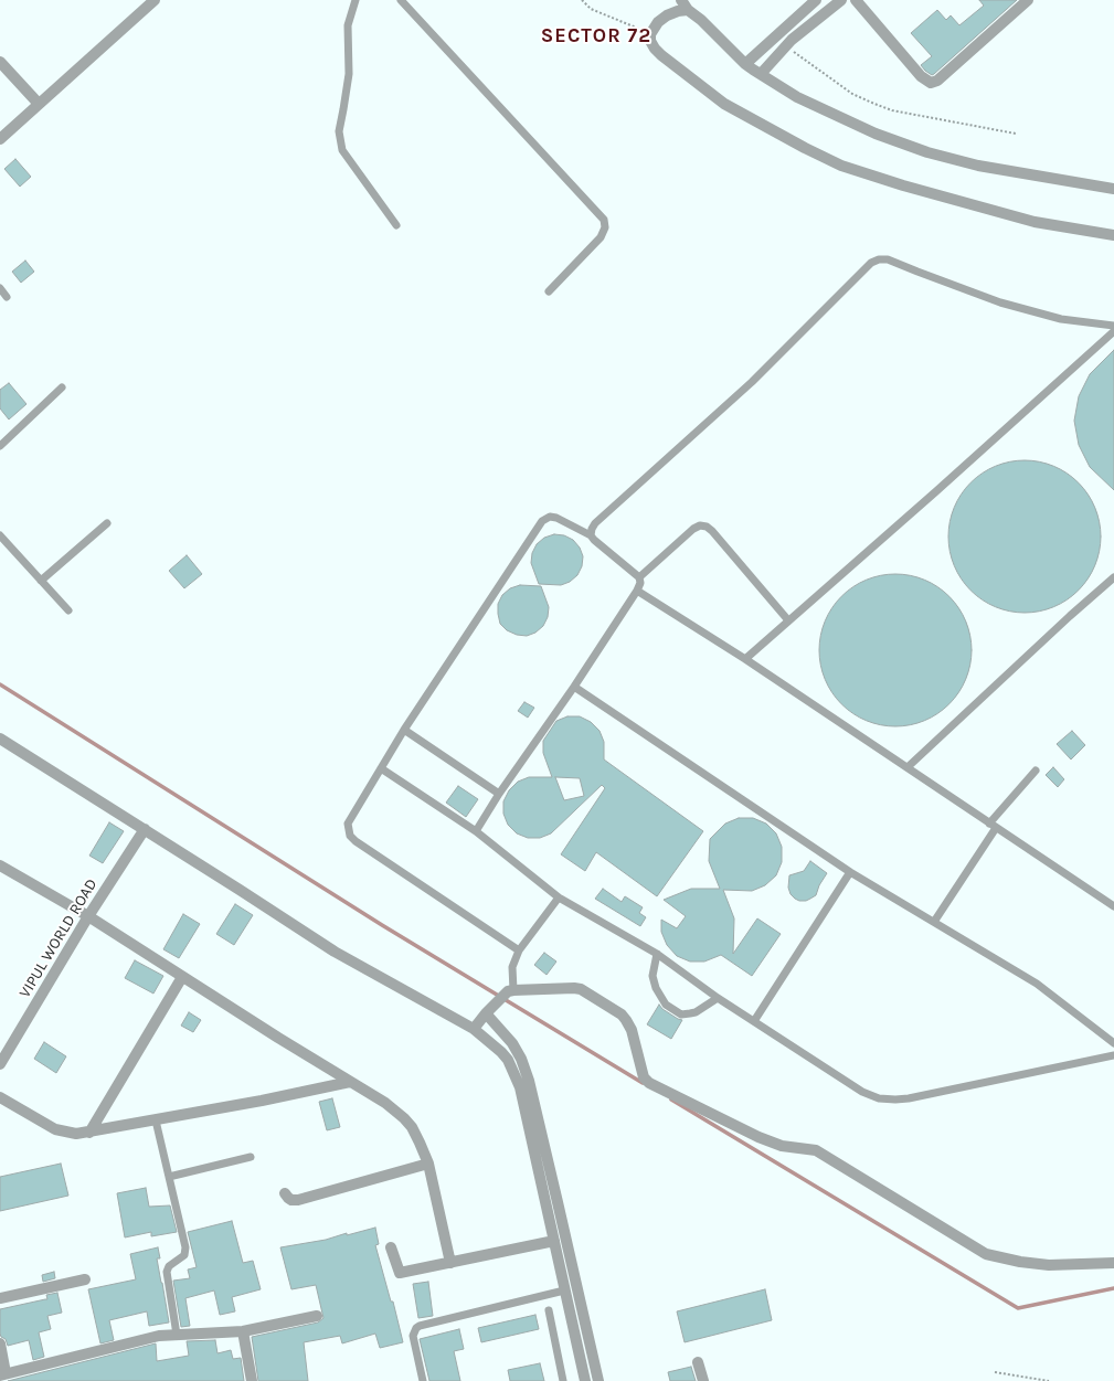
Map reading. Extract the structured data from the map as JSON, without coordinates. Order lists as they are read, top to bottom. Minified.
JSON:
{"streets":{"street":["VIPUL WORLD ROAD"]},"districts":["SECTOR 72"]}
